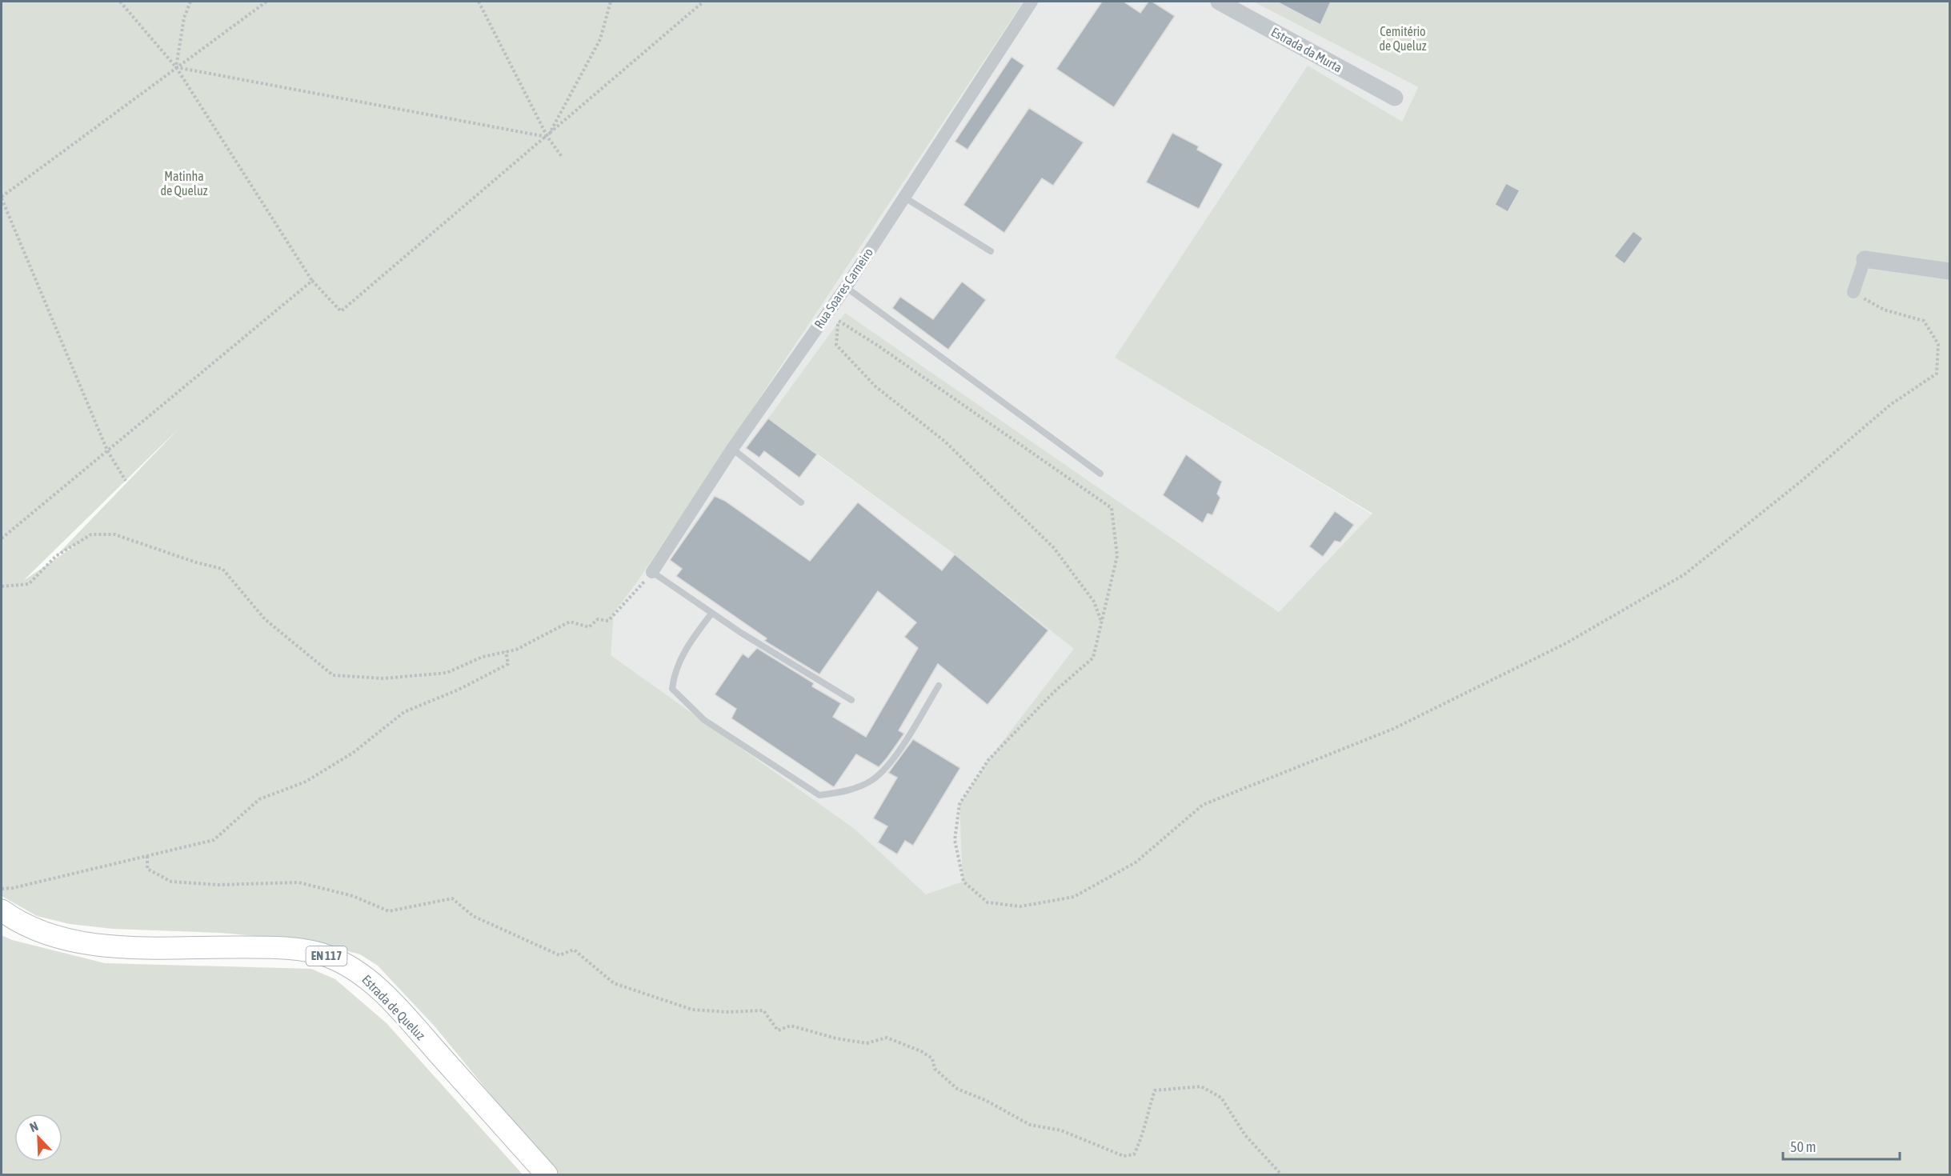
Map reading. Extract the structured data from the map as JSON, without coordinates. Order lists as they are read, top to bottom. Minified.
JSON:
{"streets":{"main road":["EN 117","Estrada de Queluz"],"street":["Estrada da Murta","Rua Soares Carneiro"]},"parks":["Cemitério de Queluz","Matinha de Queluz"],"scale_bar":"50 m","north":"top left"}
